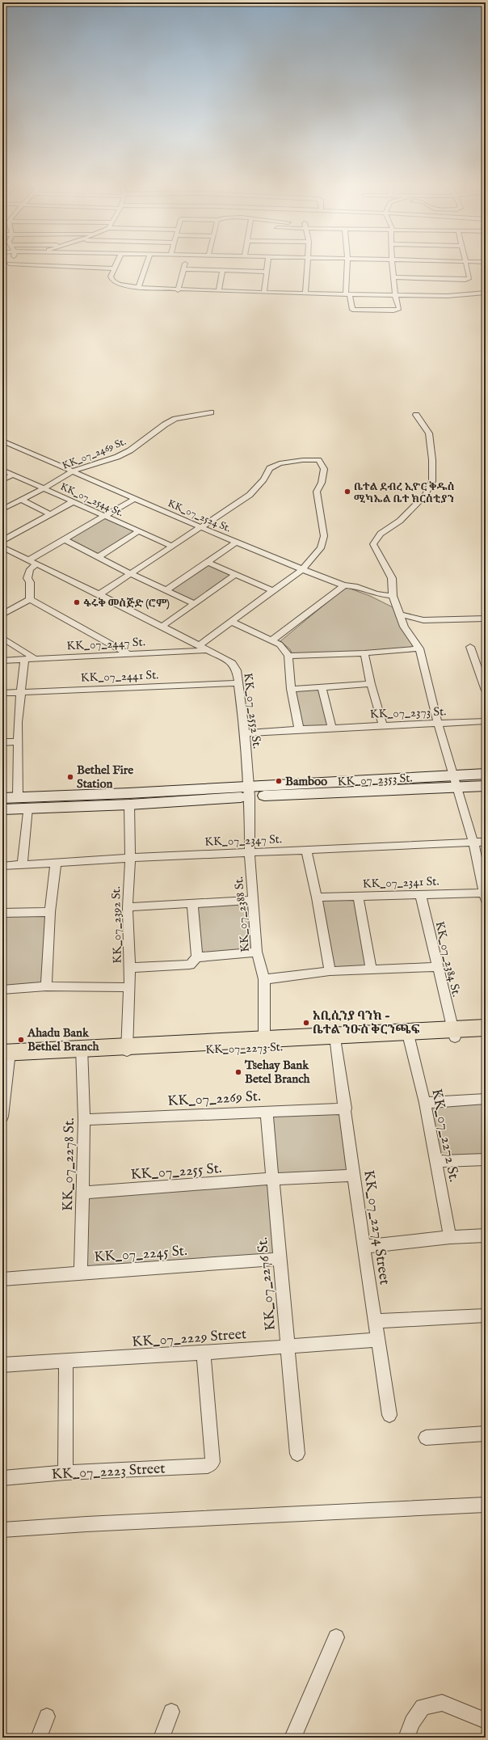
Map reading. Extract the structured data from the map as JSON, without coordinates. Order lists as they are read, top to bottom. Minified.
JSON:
{"streets":{"main road":["KK_07_2273 St."],"street":["KK_07_2469 St.","KK_07_2544 St.","KK_07_2524 St.","KK_07_2447 St.","KK_07_2441 St.","KK_07_2552 St.","KK_07_2373 St.","KK_07_2353 St.","KK_07_2347 St.","KK_07_2341 St.","KK_07_2388 St.","KK_07_2392 St.","KK_07_2384 St.","KK_07_2269 St.","KK_07_2272 St.","KK_07_2278 St.","KK_07_2255 St.","KK_07_2274 Street","KK_07_2245 St.","KK_07_2276 St.","KK_07_2229 Street","KK_07_2223 Street"]},"crossings":[["KK_07_2469 St.","KK_07_2544 St."],["KK_07_2469 St.","KK_07_2524 St."],["KK_07_2447 St.","KK_07_2552 St."],["KK_07_2441 St.","KK_07_2552 St."],["KK_07_2552 St.","KK_07_2373 St."],["KK_07_2552 St.","KK_07_2353 St."],["KK_07_2552 St.","KK_07_2388 St."],["KK_07_2353 St.","KK_07_2388 St."],["KK_07_2353 St.","KK_07_2392 St."],["KK_07_2347 St.","KK_07_2388 St."],["KK_07_2347 St.","KK_07_2392 St."],["KK_07_2341 St.","KK_07_2384 St."],["KK_07_2388 St.","KK_07_2273 St."],["KK_07_2392 St.","KK_07_2273 St."],["KK_07_2384 St.","KK_07_2273 St."],["KK_07_2273 St.","KK_07_2272 St."],["KK_07_2273 St.","KK_07_2278 St."],["KK_07_2273 St.","KK_07_2274 Street"],["KK_07_2269 St.","KK_07_2278 St."],["KK_07_2269 St.","KK_07_2274 Street"],["KK_07_2269 St.","KK_07_2276 St."],["KK_07_2278 St.","KK_07_2255 St."],["KK_07_2278 St.","KK_07_2245 St."],["KK_07_2255 St.","KK_07_2274 Street"],["KK_07_2255 St.","KK_07_2276 St."],["KK_07_2274 Street","KK_07_2229 Street"],["KK_07_2245 St.","KK_07_2276 St."],["KK_07_2276 St.","KK_07_2229 Street"],["KK_07_2229 Street","KK_07_2223 Street"]],"places":["ቤተል ደብረ ኢዮር ቅዱስ ሚካኤል ቤተ ክርስቲያን","ፋሩቅ መስጅድ (ሮም)","Bethel Fire Station","Bamboo","አቢሲንያ ባንክ - ቤተል ንዑስ ቅርንጫፍ","Ahadu Bank Bethel Branch","Tsehay Bank Betel Branch"]}
